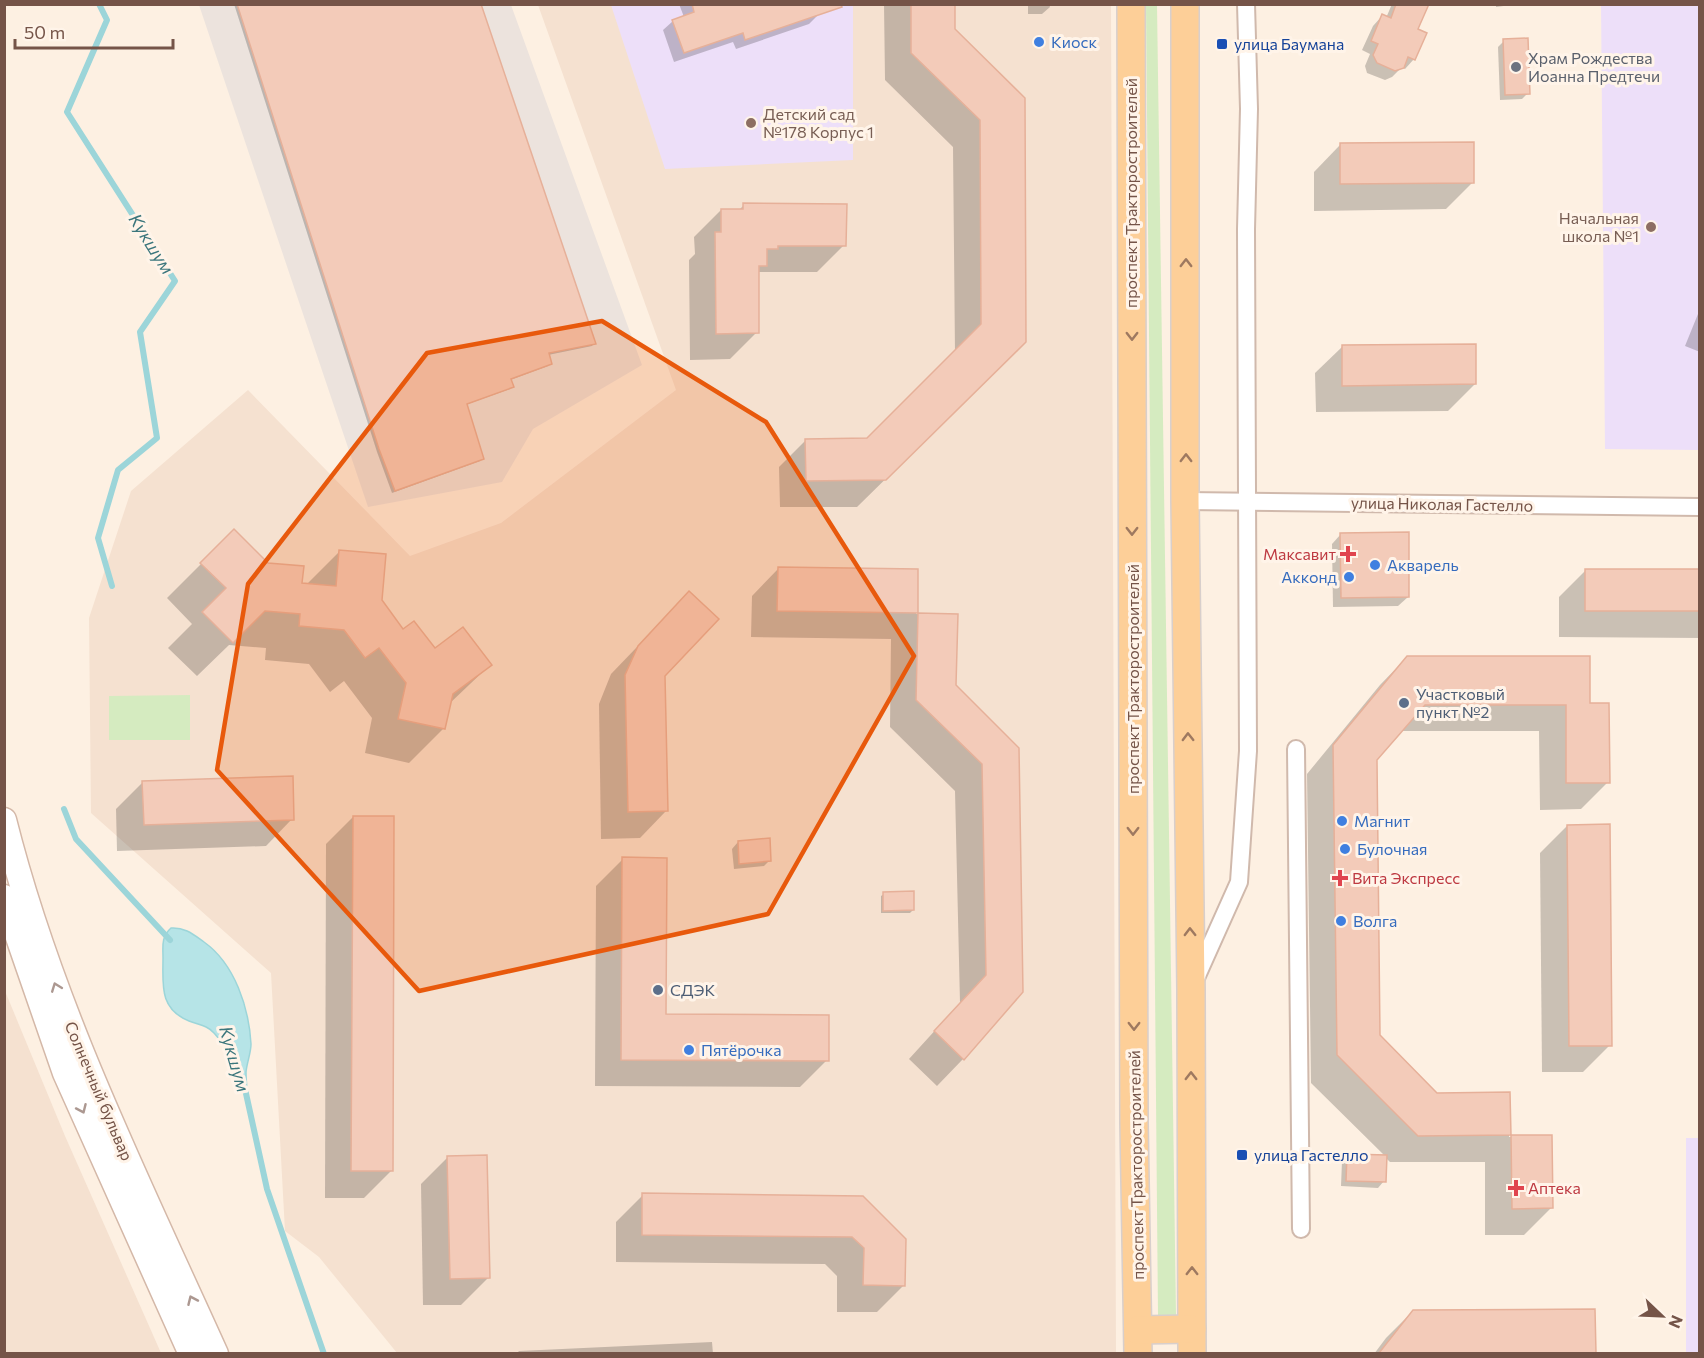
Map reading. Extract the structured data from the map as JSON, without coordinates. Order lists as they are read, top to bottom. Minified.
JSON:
{"streets":{"main road":["проспект Тракторостроителей"],"street":["улица Николая Гастелло","Солнечный бульвар"]},"water":["Кукшум"],"places":{"other":["Киоск","Храм Рождества Иоанна Предтечи","Детский сад №178 Корпус 1","Начальная школа №1","Акварель","Акконд","Участковый пункт №2","Магнит","Булочная","Волга","СДЭК","Пятёрочка"],"transit":["улица Баумана","улица Гастелло"],"health":["Максавит","Вита Экспресс","Аптека"]},"scale_bar":"50 m","north":"bottom right"}
